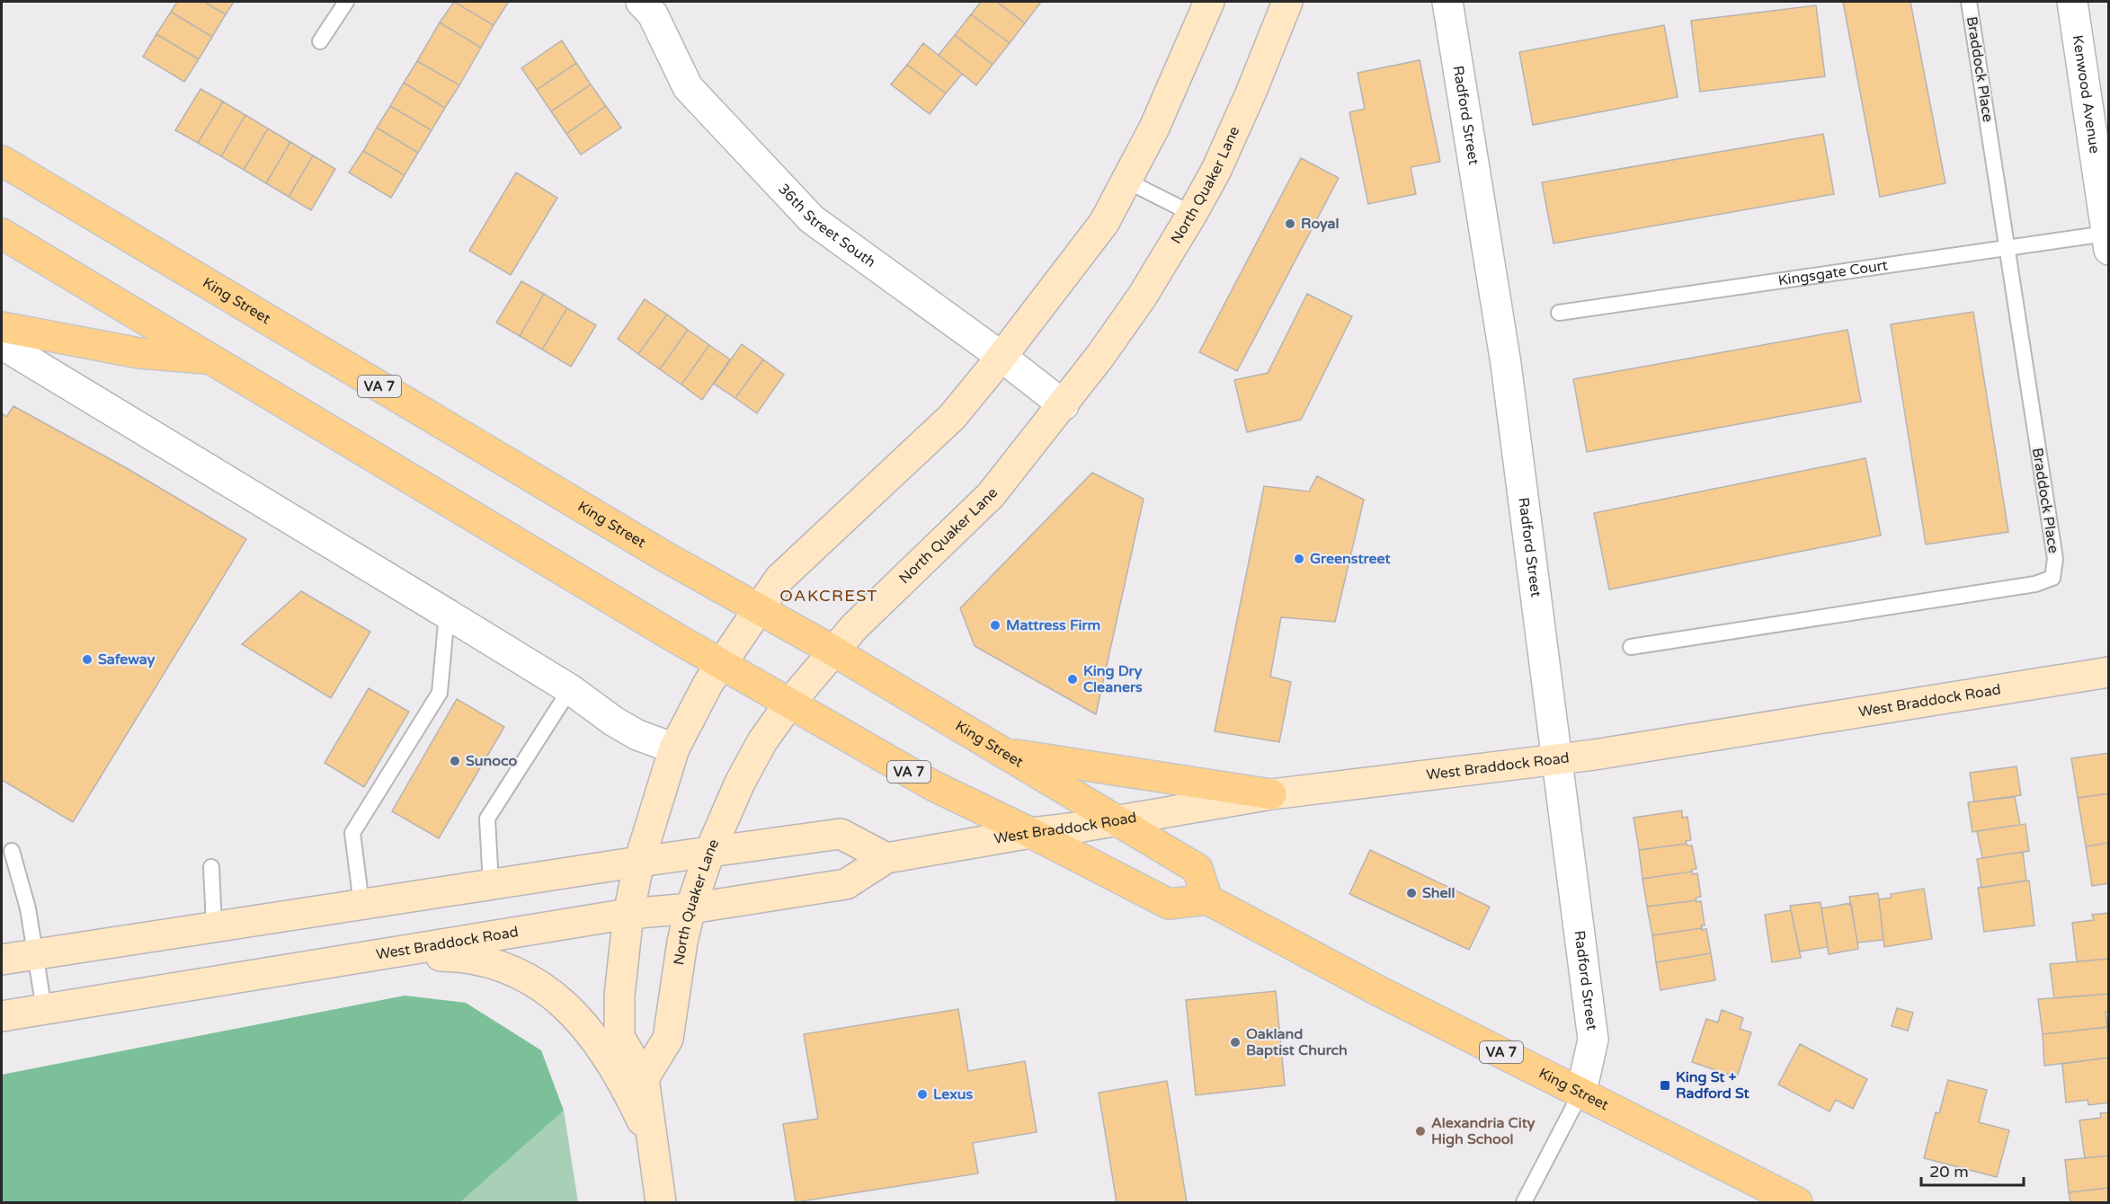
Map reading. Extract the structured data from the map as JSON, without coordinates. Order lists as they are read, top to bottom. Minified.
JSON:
{"streets":{"main road":["North Quaker Lane","King Street","VA 7","West Braddock Road"],"street":["Kenwood Avenue","Radford Street","36th Street South"],"lane":["Braddock Place","Kingsgate Court"]},"crossings":[["Braddock Place","Kingsgate Court"],["Kenwood Avenue","Kingsgate Court"],["Radford Street","King Street"],["Radford Street","West Braddock Road"],["North Quaker Lane","36th Street South"],["North Quaker Lane","King Street"],["North Quaker Lane","VA 7"],["North Quaker Lane","West Braddock Road"],["King Street","VA 7"],["King Street","West Braddock Road"],["VA 7","West Braddock Road"]],"districts":["OAKCREST"],"places":{"other":["Royal","Greenstreet","Mattress Firm","Safeway","King Dry Cleaners","Sunoco","Shell","Oakland Baptist Church","Lexus","Alexandria City High School"],"transit":["King St + Radford St"]},"scale_bar":"20 m"}
